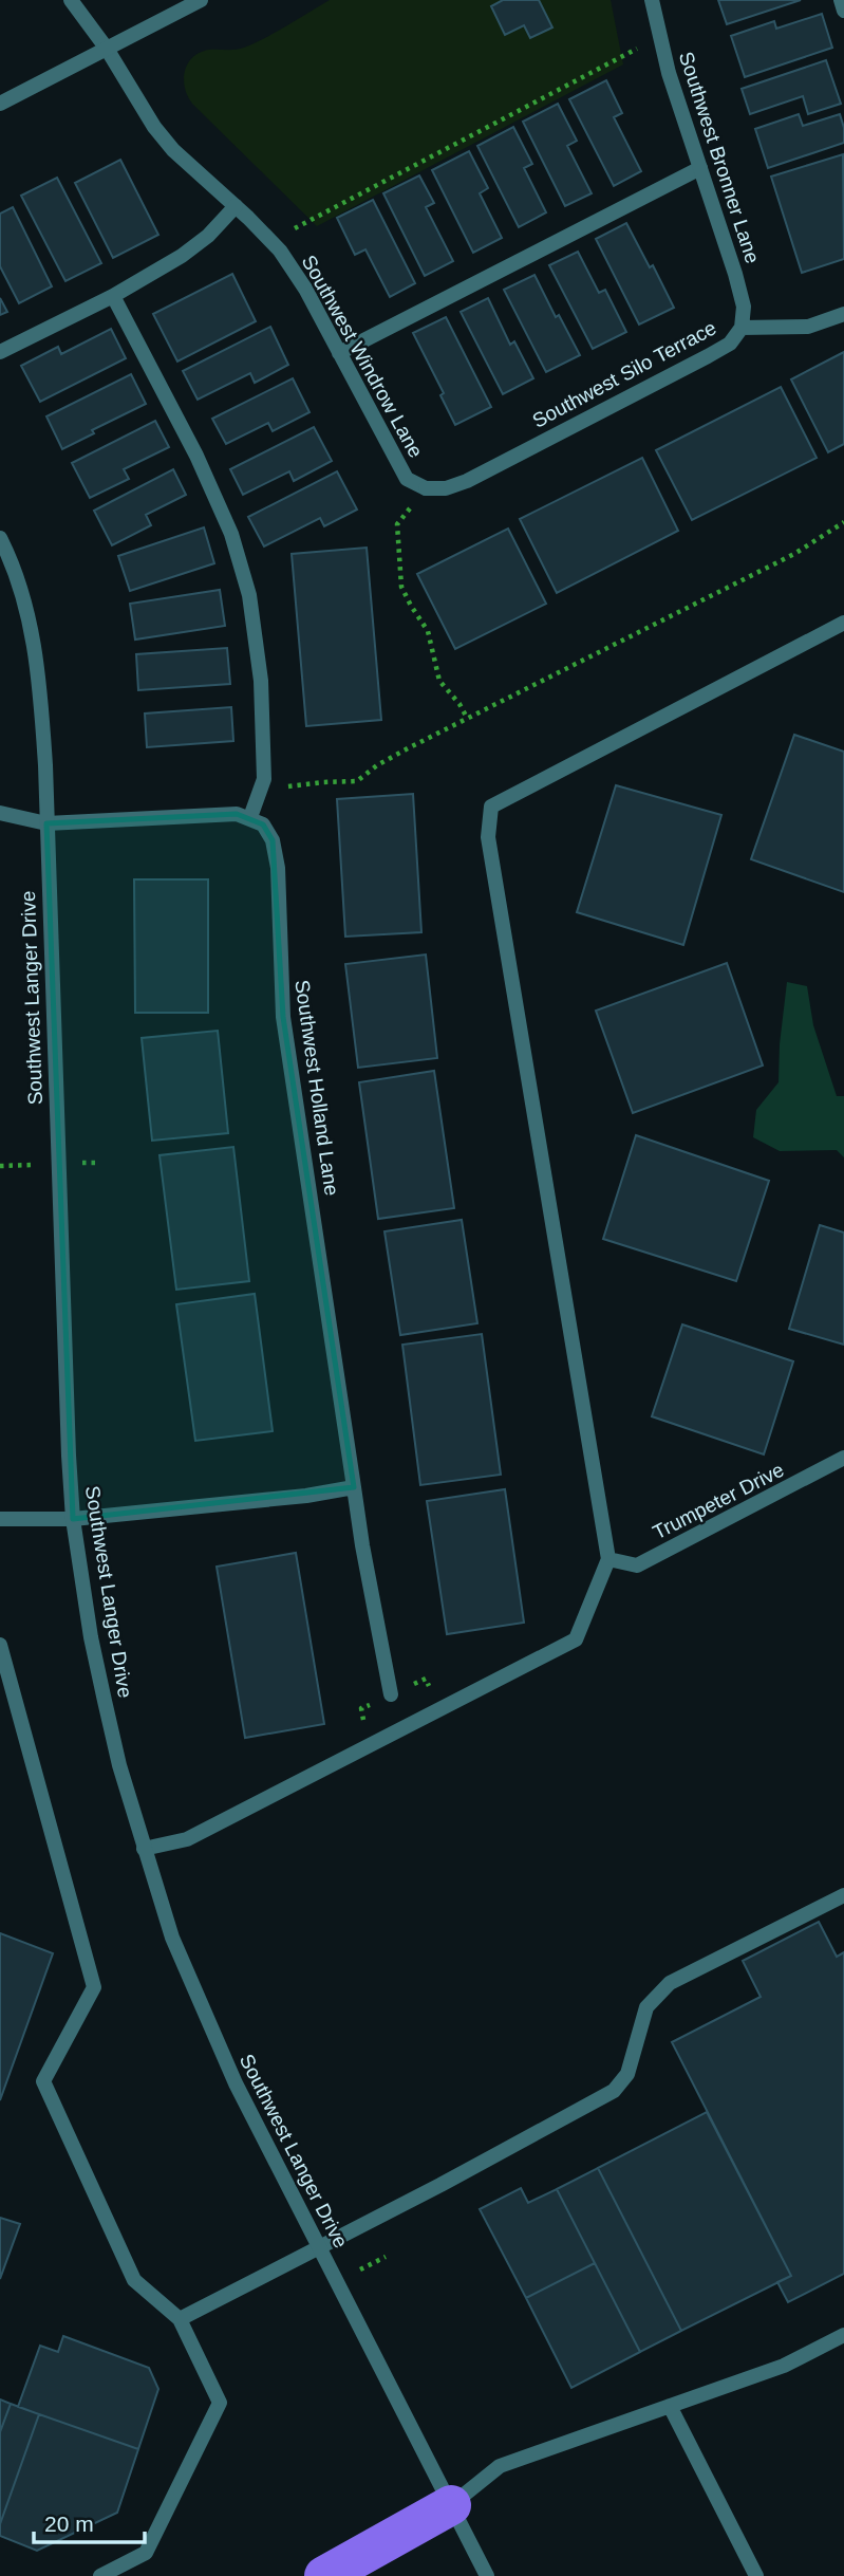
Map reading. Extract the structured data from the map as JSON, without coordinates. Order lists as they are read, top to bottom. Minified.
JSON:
{"streets":{"street":["Southwest Bronner Lane","Southwest Windrow Lane","Southwest Silo Terrace","Southwest Langer Drive","Southwest Holland Lane","Trumpeter Drive"]},"crossings":[["Southwest Bronner Lane","Southwest Silo Terrace"],["Southwest Windrow Lane","Southwest Silo Terrace"]],"scale_bar":"20 m"}
